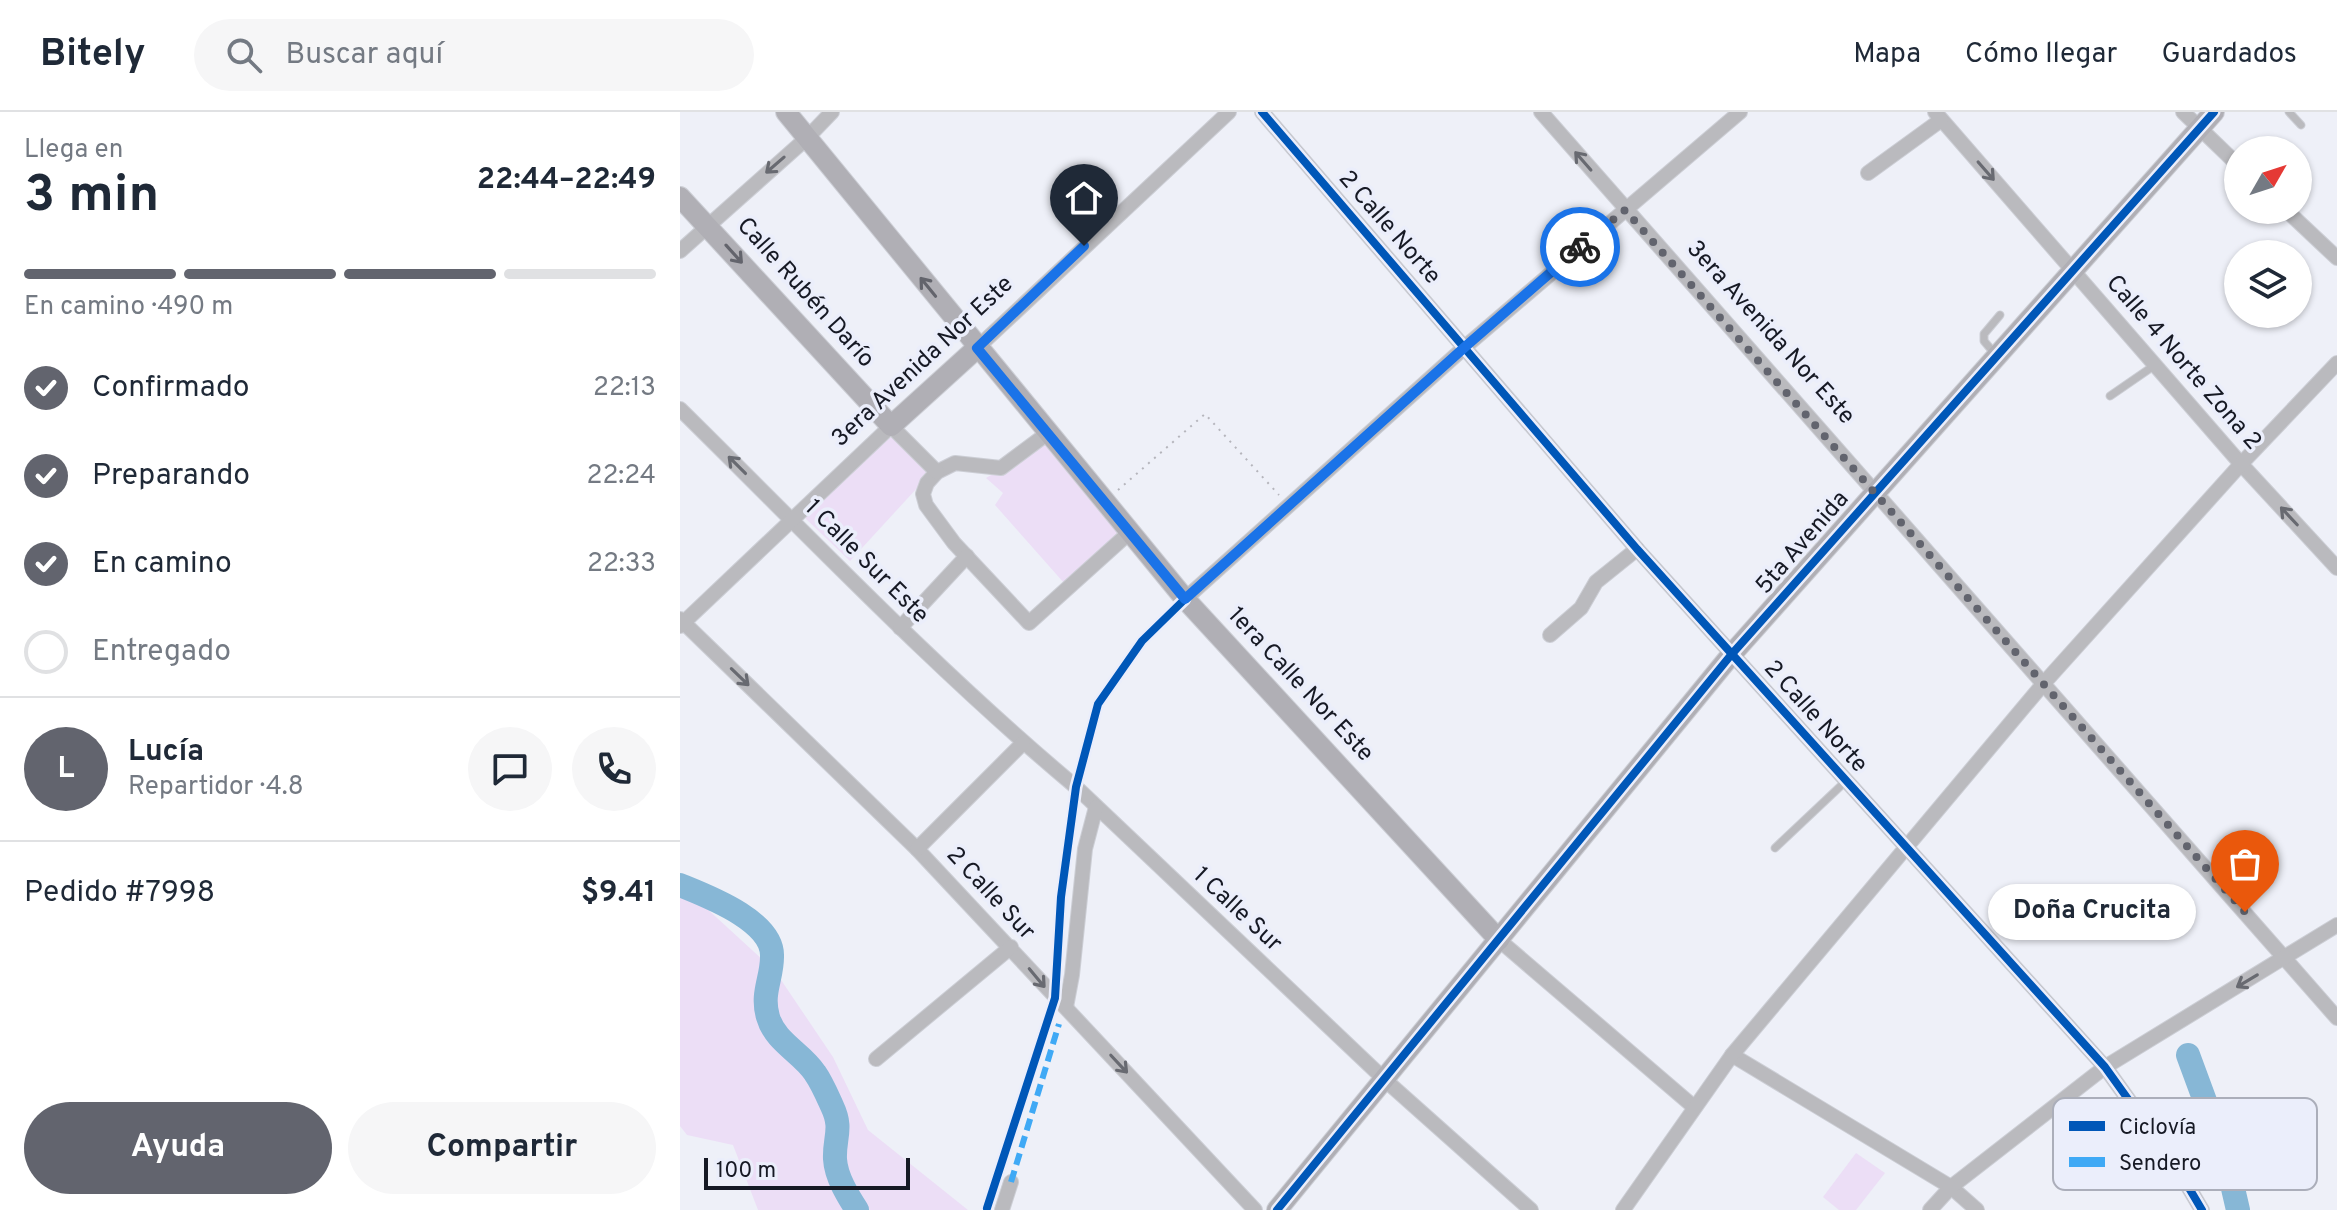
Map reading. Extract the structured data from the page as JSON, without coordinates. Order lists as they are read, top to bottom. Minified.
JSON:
{"streets":{"street":["2 Calle Norte","Calle Rubén Darío","3era Avenida Nor Este","Calle 4 Norte Zona 2","5ta Avenida","1 Calle Sur Este","1era Calle Nor Este","2 Calle Sur","1 Calle Sur"]},"crossings":[["2 Calle Norte","5ta Avenida"],["Calle Rubén Darío","3era Avenida Nor Este"],["3era Avenida Nor Este","5ta Avenida"],["3era Avenida Nor Este","1 Calle Sur Este"],["3era Avenida Nor Este","1era Calle Nor Este"],["3era Avenida Nor Este","2 Calle Sur"],["Calle 4 Norte Zona 2","5ta Avenida"],["5ta Avenida","1era Calle Nor Este"],["5ta Avenida","1 Calle Sur"],["1 Calle Sur Este","1 Calle Sur"]],"one_way":["Calle Rubén Darío","2 Calle Sur"],"places":["Doña Crucita"],"legend":["Ciclovía","Sendero"],"scale_bar":"100 m","north":"top right","page":{"header":"Bitely","search":"Buscar aquí","nav":["Mapa","Cómo llegar","Guardados"],"heading":["3 min","Llega en","22:44–22:49"],"panel":["Lucía","Repartidor · 4.8","Pedido #7998","$9.41"],"bar":"En camino · 490 m","list":[["Confirmado","22:13"],["Preparando","22:24"],["En camino","22:33"],"Entregado"],"round":"L","bubble":"Doña Crucita","buttons":["Ayuda","Compartir"],"scale":"100 m"}}
